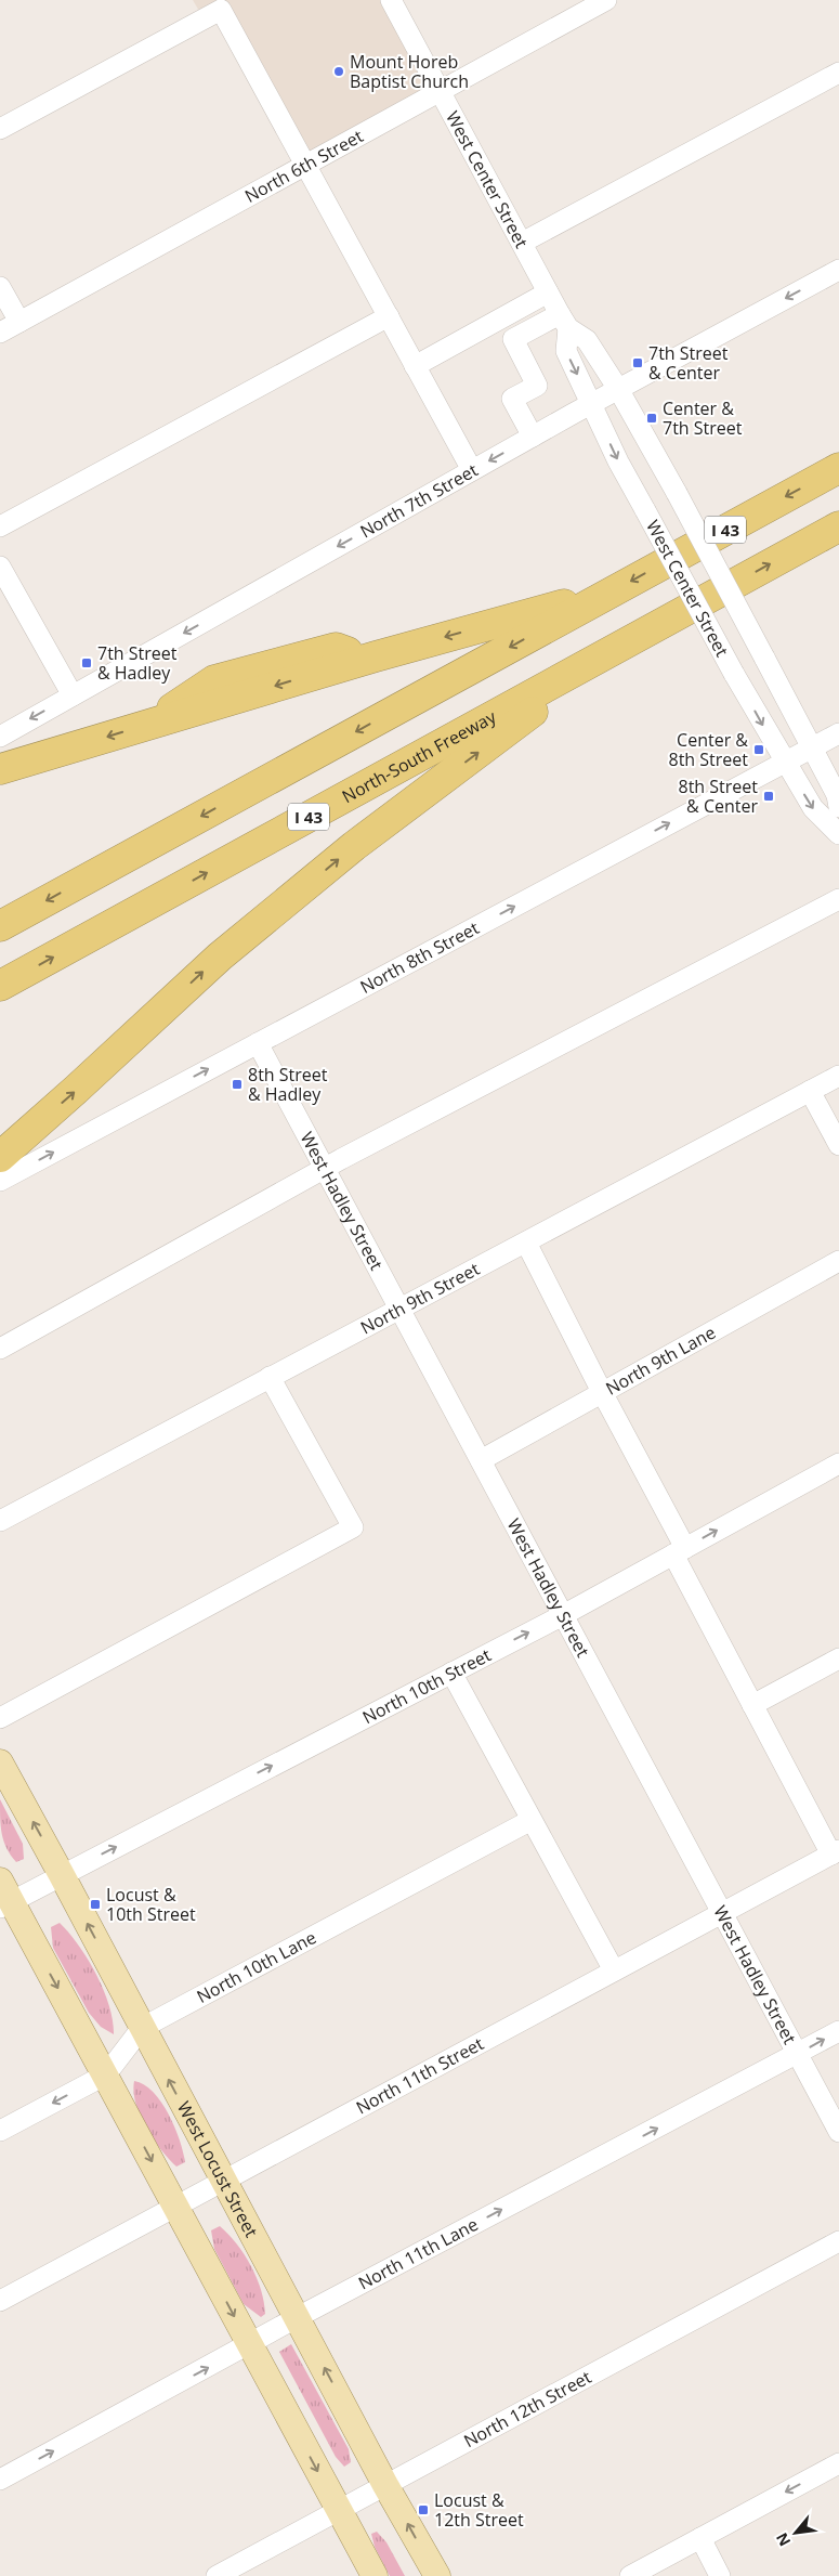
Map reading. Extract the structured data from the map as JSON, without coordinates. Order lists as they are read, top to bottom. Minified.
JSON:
{"streets":{"highway":["I 43","North-South Freeway"],"main road":["West Locust Street"],"street":["North 6th Street","West Center Street","North 7th Street","North 8th Street","West Hadley Street","North 9th Street","North 9th Lane","North 10th Street","North 10th Lane","North 11th Street","North 11th Lane","North 12th Street"]},"crossings":[["North 6th Street","West Center Street"],["West Center Street","North 7th Street"],["West Center Street","North 8th Street"],["North 8th Street","West Hadley Street"],["West Hadley Street","North 9th Street"],["West Hadley Street","North 9th Lane"],["West Hadley Street","North 10th Street"],["West Hadley Street","North 11th Street"],["West Hadley Street","North 11th Lane"],["North 10th Street","West Locust Street"],["North 10th Lane","West Locust Street"],["North 11th Street","West Locust Street"],["West Locust Street","North 11th Lane"],["West Locust Street","North 12th Street"]],"one_way":["North 10th Street","North 11th Lane"],"places":{"other":["Mount Horeb Baptist Church"],"transit":["7th Street & Center","Center & 7th Street","7th Street & Hadley","Center & 8th Street","8th Street & Center","8th Street & Hadley","Locust & 10th Street","Locust & 12th Street"]},"north":"bottom left"}
